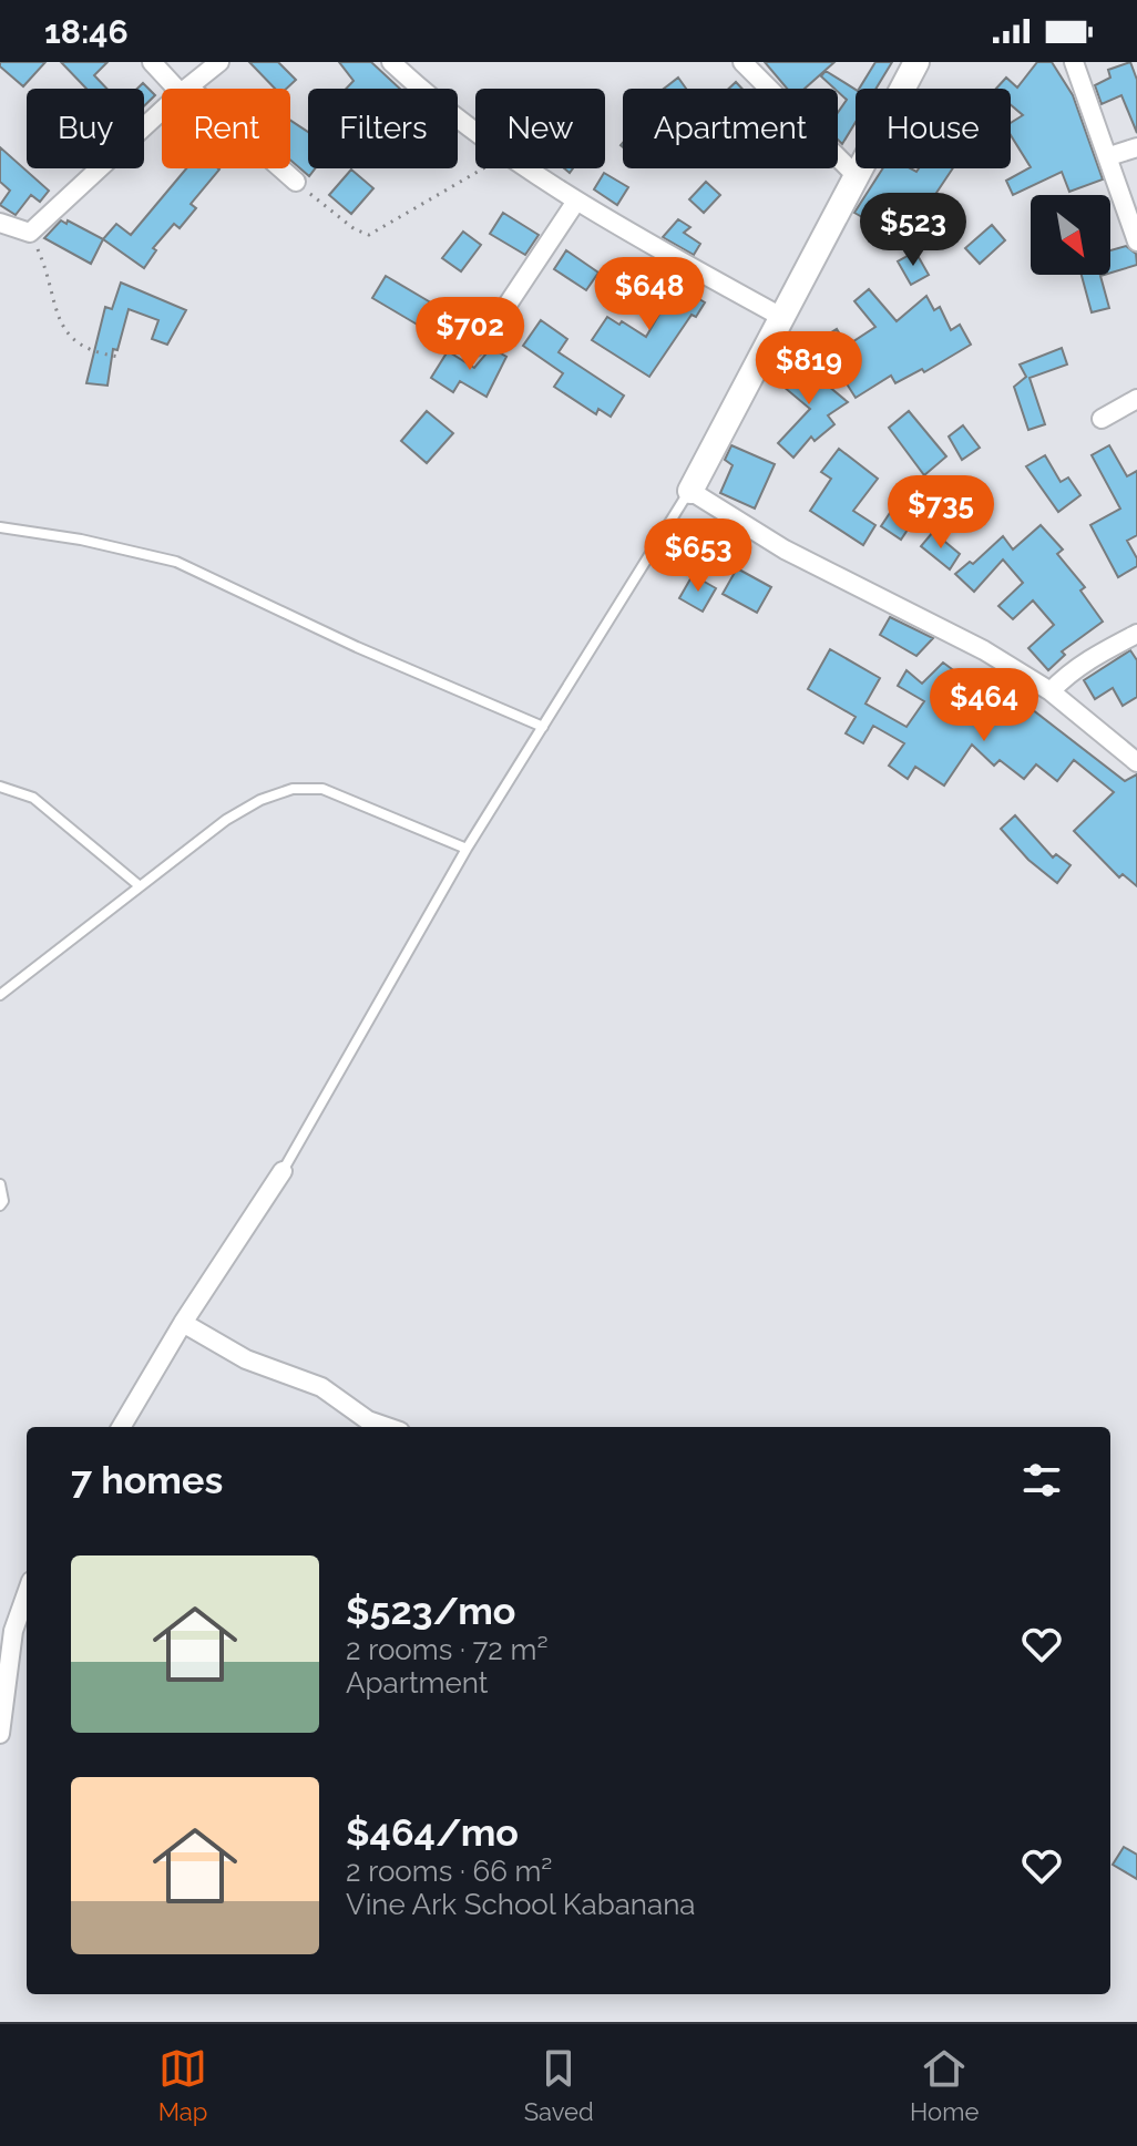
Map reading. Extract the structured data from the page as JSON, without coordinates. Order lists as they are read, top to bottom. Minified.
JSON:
{"north":"bottom right","page":{"status":"18:46","chip":["Buy","Rent","Filters","New","Apartment","House"],"price":["$523","$648","$702","$819","$735","$653","$464"],"heading":"7 homes","list":[{"name":"$523/mo","note":"2 rooms · 72 m² · Apartment"},{"name":"$464/mo","note":"2 rooms · 66 m² · Vine Ark School Kabanana"}],"tabs":["Map","Saved","Home"]}}
